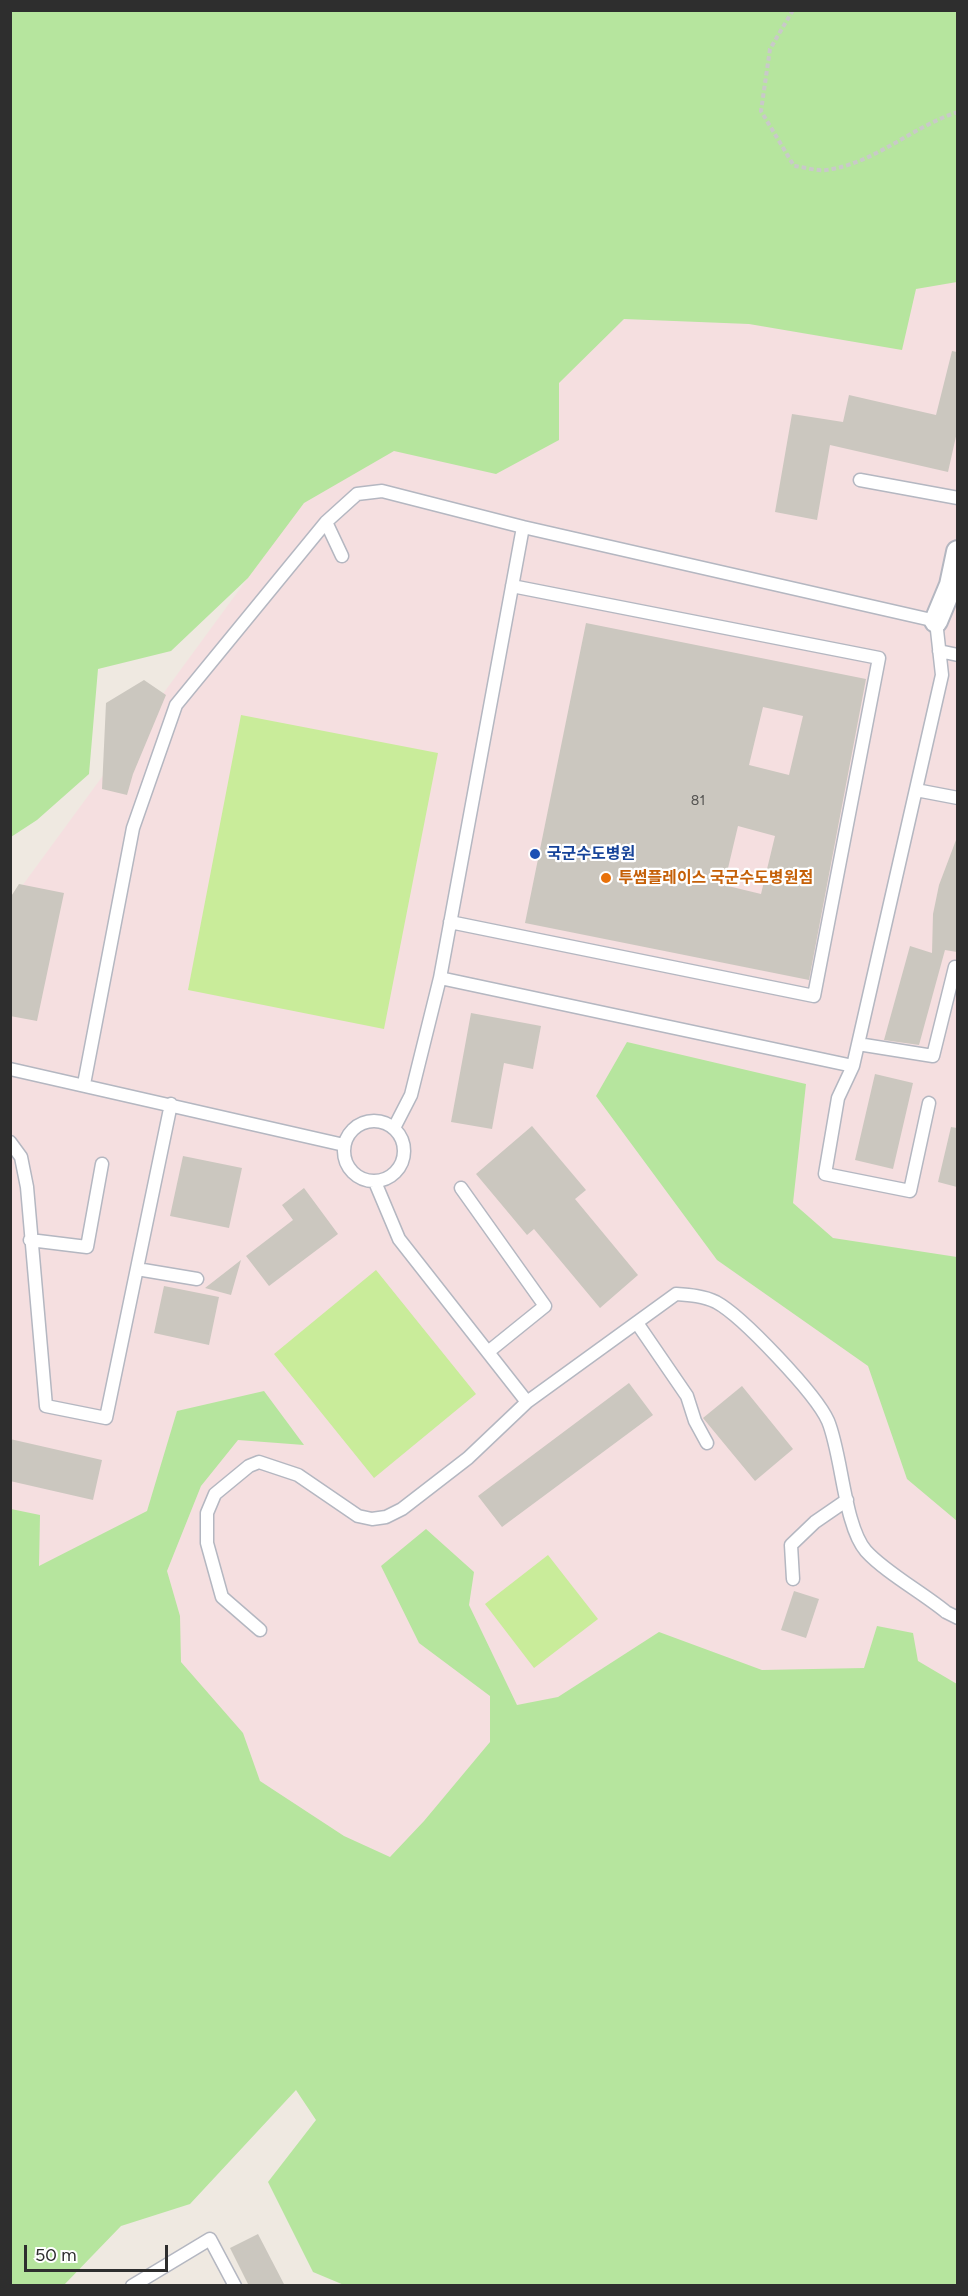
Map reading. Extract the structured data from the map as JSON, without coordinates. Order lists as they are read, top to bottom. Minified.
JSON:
{"places":["국군수도병원","투썸플레이스 국군수도병원점"],"house_numbers":["81"],"scale_bar":"50 m"}
